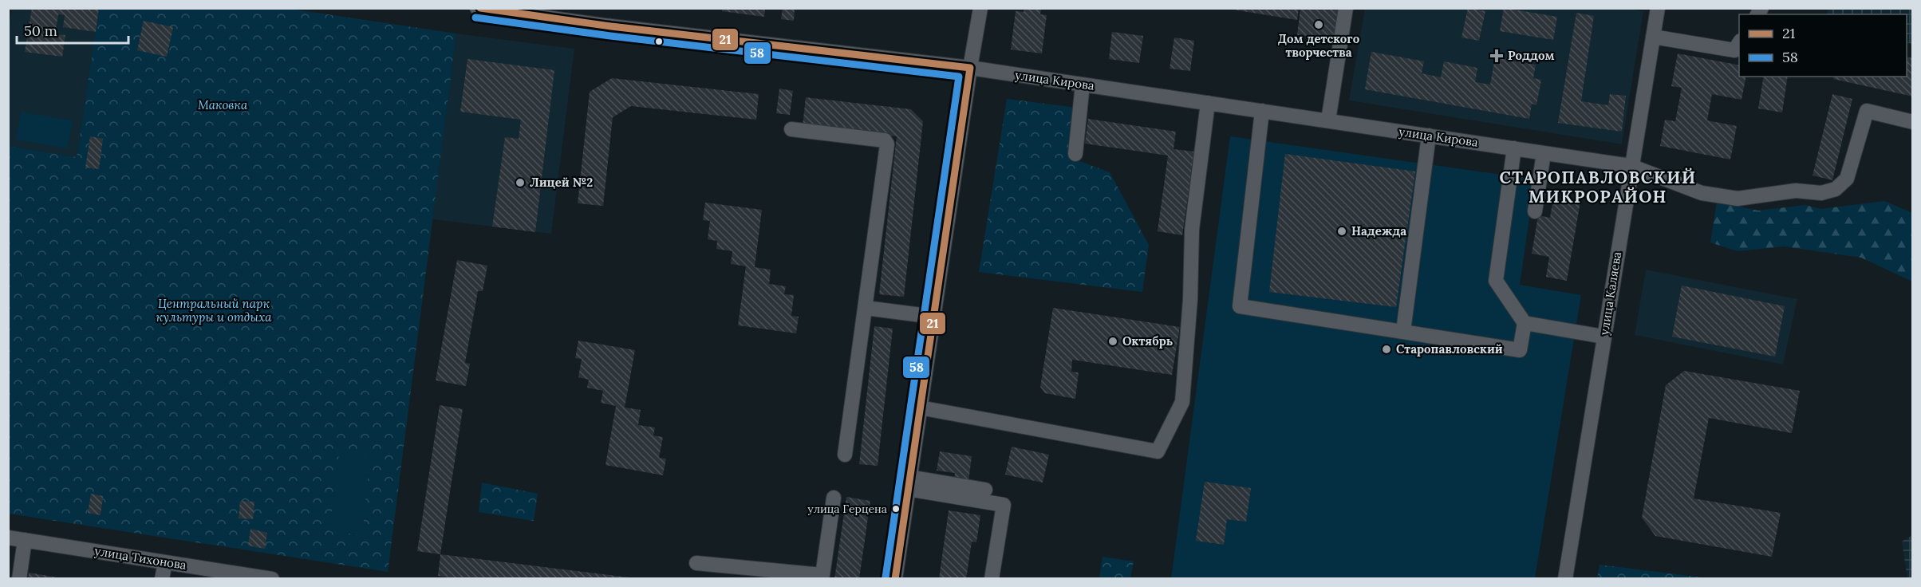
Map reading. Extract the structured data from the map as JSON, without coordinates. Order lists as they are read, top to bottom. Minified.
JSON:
{"streets":{"street":["улица Кирова","улица Каляева","улица Тихонова"]},"crossings":[["улица Кирова","улица Каляева"]],"districts":["СТАРОПАВЛОВСКИЙ МИКРОРАЙОН"],"parks":["Маковка","Центральный парк культуры и отдыха"],"places":{"other":["Дом детского творчества","Лицей №2","Надежда","Октябрь","Старопавловский","улица Герцена"],"health":["Роддом"]},"lines":["transit line 21","transit line 58"],"legend":["21","58"],"scale_bar":"50 m"}
